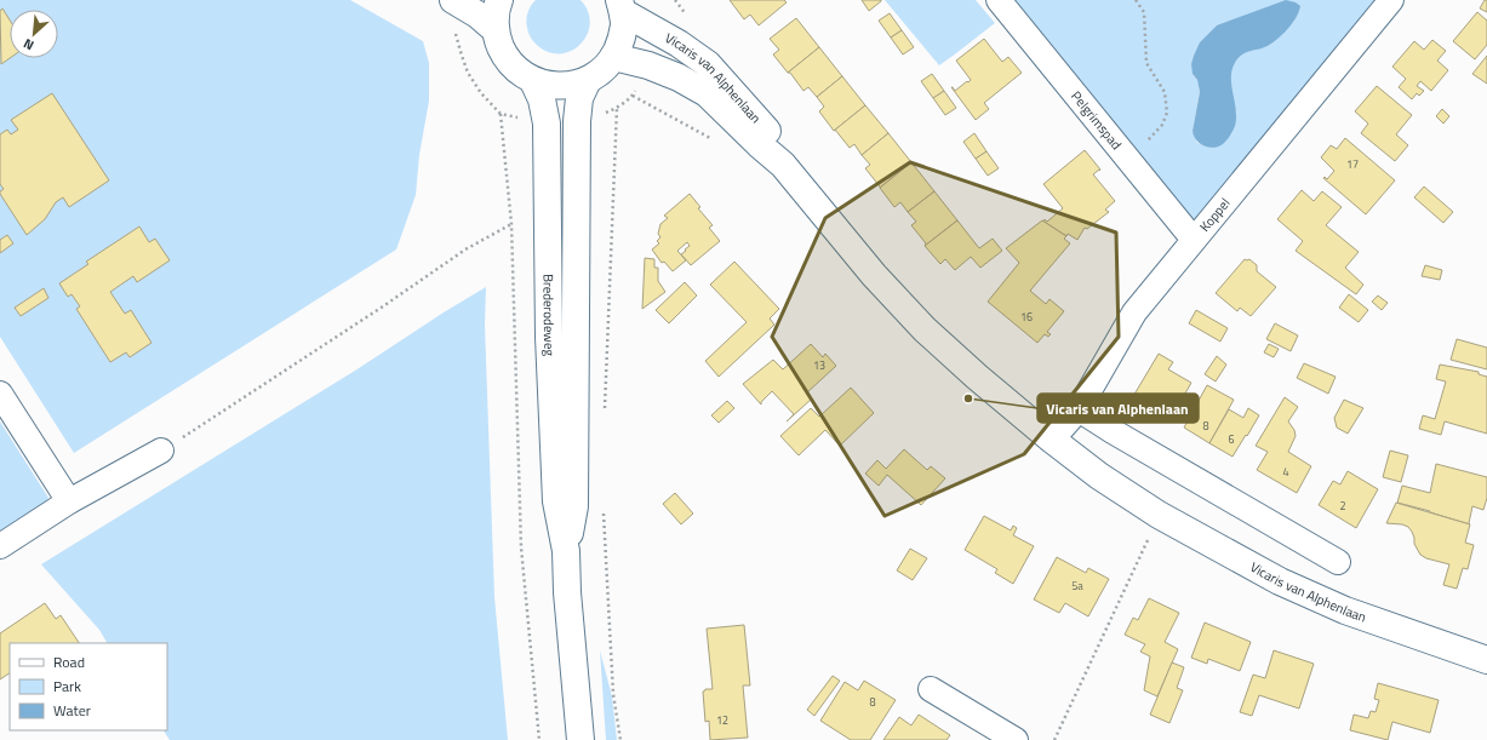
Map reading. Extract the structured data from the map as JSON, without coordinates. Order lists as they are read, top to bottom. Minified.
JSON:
{"streets":{"main road":["Vicaris van Alphenlaan","Brederodeweg"],"street":["Pelgrimspad","Koppel"]},"crossings":[["Vicaris van Alphenlaan","Koppel"],["Pelgrimspad","Koppel"]],"places":["Vicaris van Alphenlaan"],"house_numbers":["17","16","13","8","6","4","2","5a","8","12"],"legend":["Road","Park","Water"],"north":"bottom left"}
